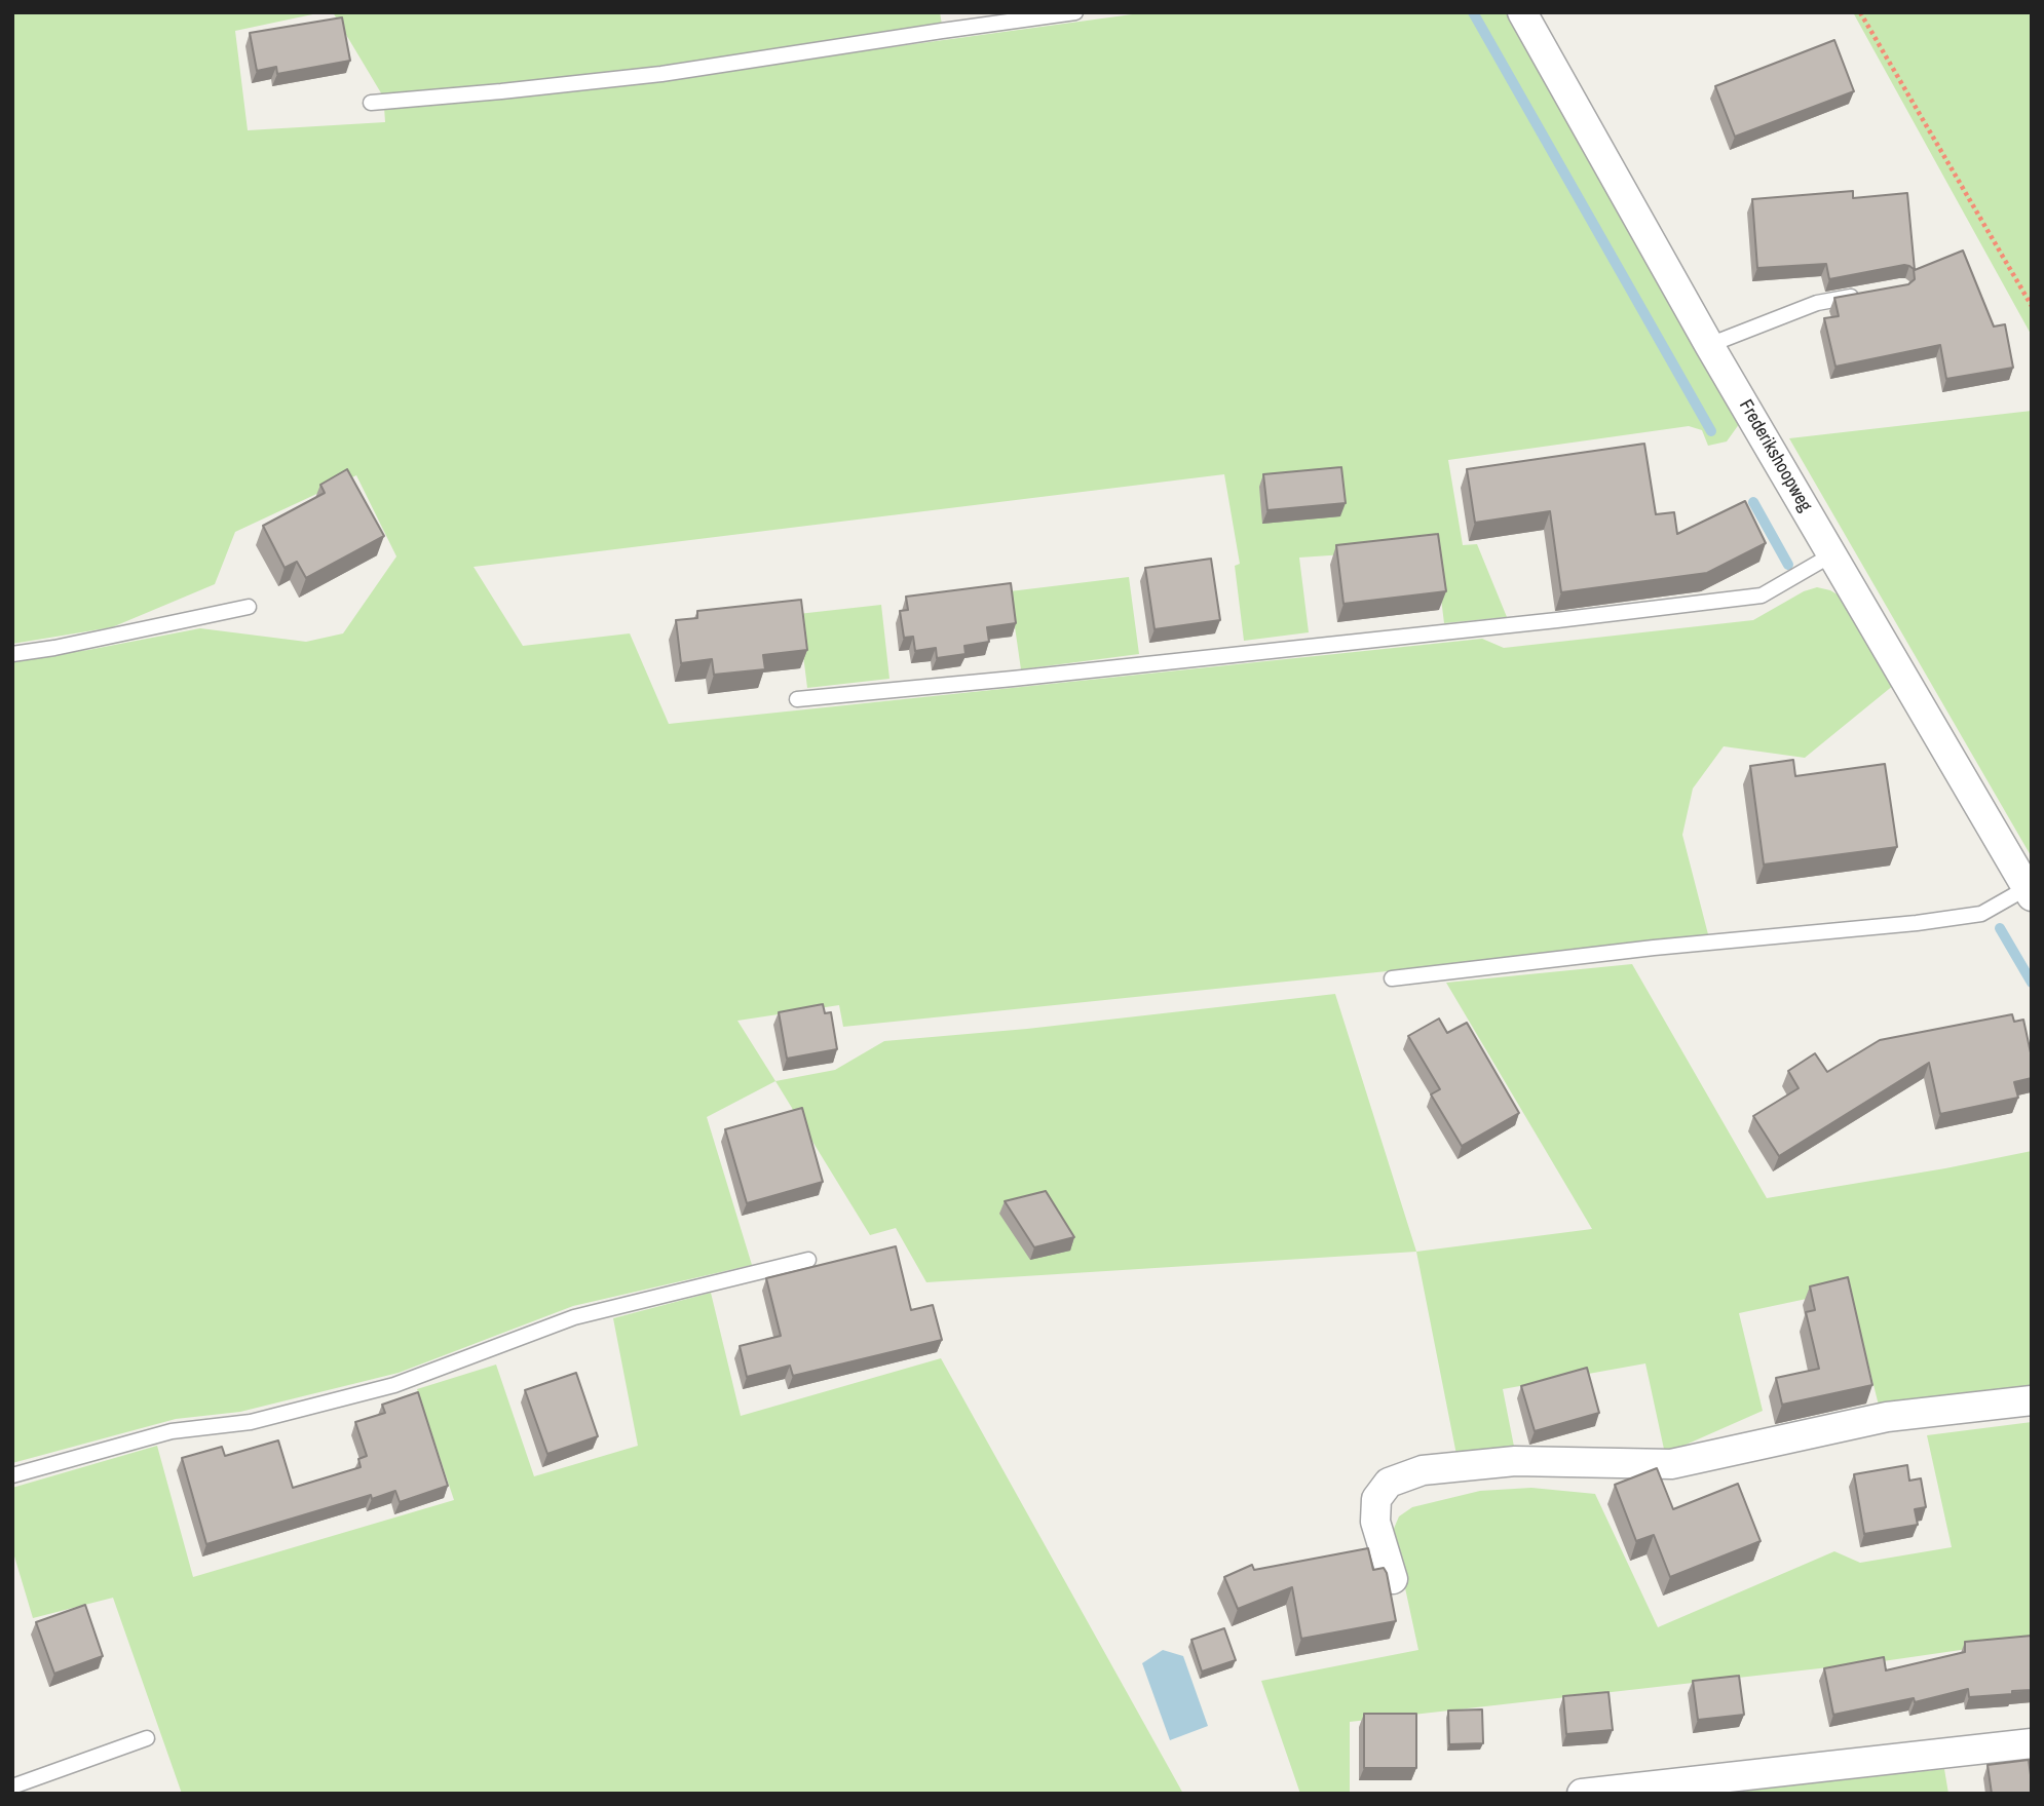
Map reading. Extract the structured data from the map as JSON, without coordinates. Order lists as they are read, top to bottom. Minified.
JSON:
{"streets":{"street":["Frederikshoopweg"]}}
